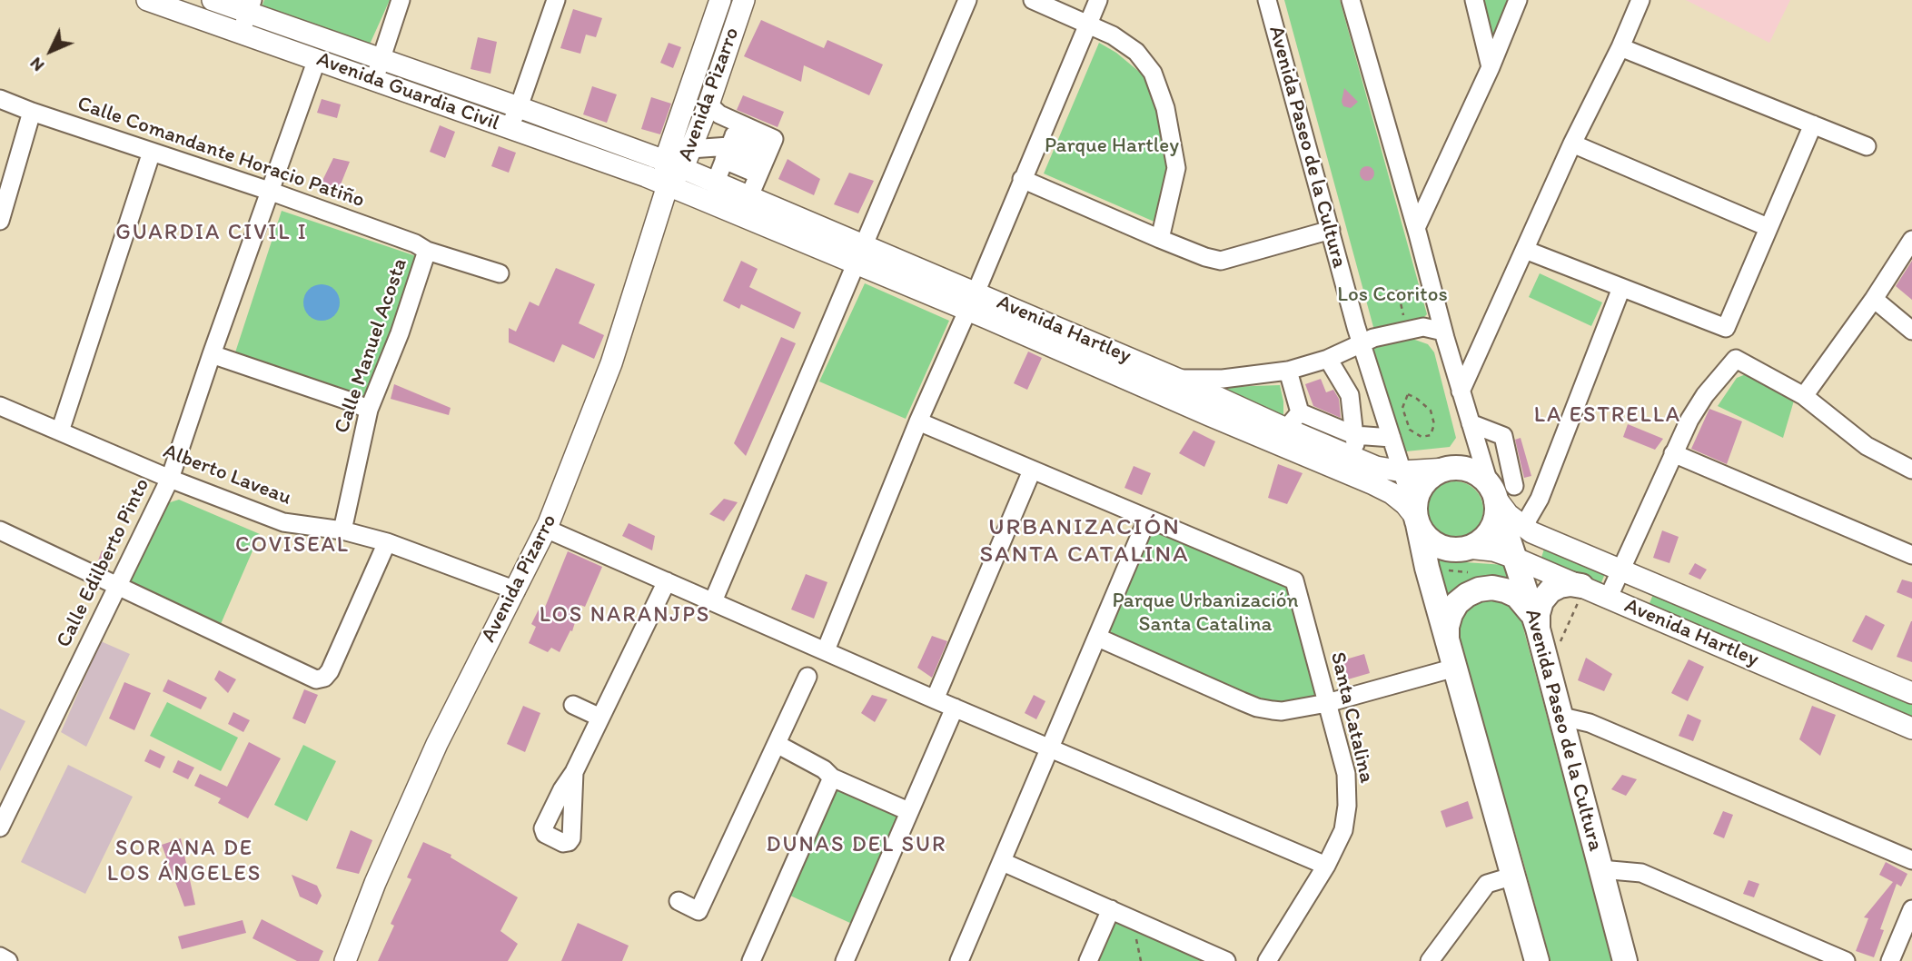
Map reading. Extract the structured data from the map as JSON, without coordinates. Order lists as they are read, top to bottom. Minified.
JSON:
{"streets":{"highway":["Avenida Paseo de la Cultura"],"main road":["Avenida Guardia Civil","Avenida Pizarro","Avenida Hartley"],"street":["Calle Comandante Horacio Patiño","Calle Manuel Acosta","Alberto Laveau","Calle Edilberto Pinto","Santa Catalina"]},"crossings":[["Avenida Guardia Civil","Avenida Pizarro"],["Avenida Guardia Civil","Avenida Hartley"],["Avenida Guardia Civil","Calle Edilberto Pinto"],["Avenida Pizarro","Avenida Hartley"],["Avenida Pizarro","Alberto Laveau"],["Avenida Paseo de la Cultura","Avenida Hartley"],["Calle Comandante Horacio Patiño","Calle Manuel Acosta"],["Calle Comandante Horacio Patiño","Calle Edilberto Pinto"],["Calle Manuel Acosta","Alberto Laveau"],["Alberto Laveau","Calle Edilberto Pinto"]],"districts":["GUARDIA CIVIL I","LA ESTRELLA","URBANIZACIÓN SANTA CATALINA","COVISEAL","LOS NARANJPS","DUNAS DEL SUR","SOR ANA DE LOS ÁNGELES"],"parks":["Parque Hartley","Los Ccoritos","Parque Urbanización Santa Catalina"],"north":"bottom left"}
